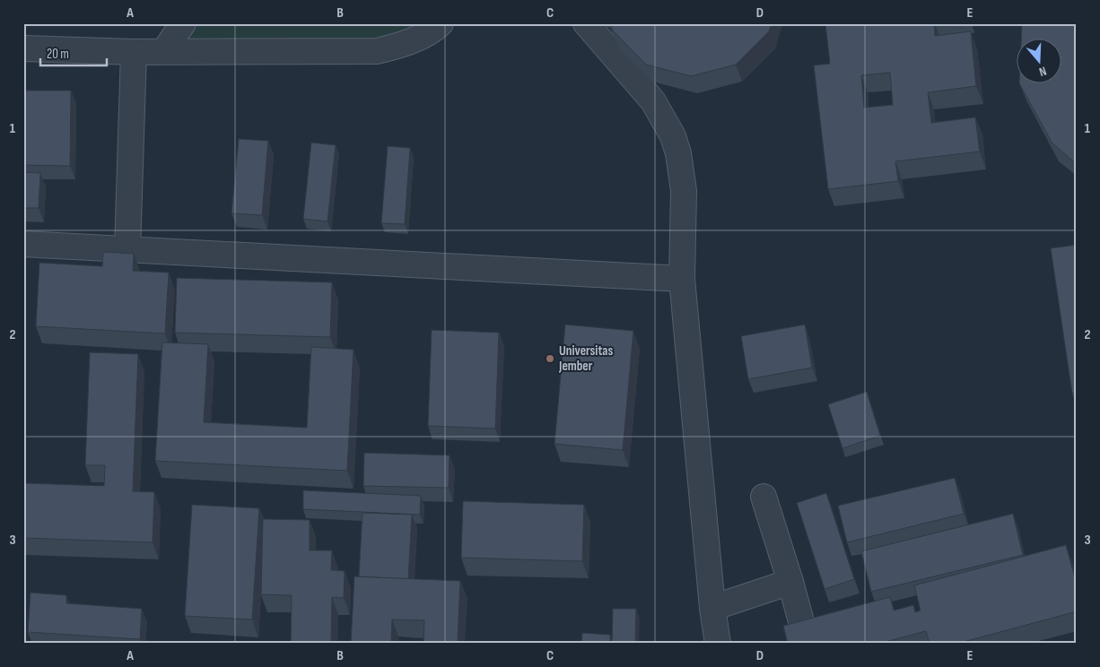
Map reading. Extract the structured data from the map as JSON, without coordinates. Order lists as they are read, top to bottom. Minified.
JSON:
{"places":["Universitas Jember"],"scale_bar":"20 m","north":"bottom","grid":{"columns":["A","B","C","D","E"],"rows":["1","2","3"]}}
